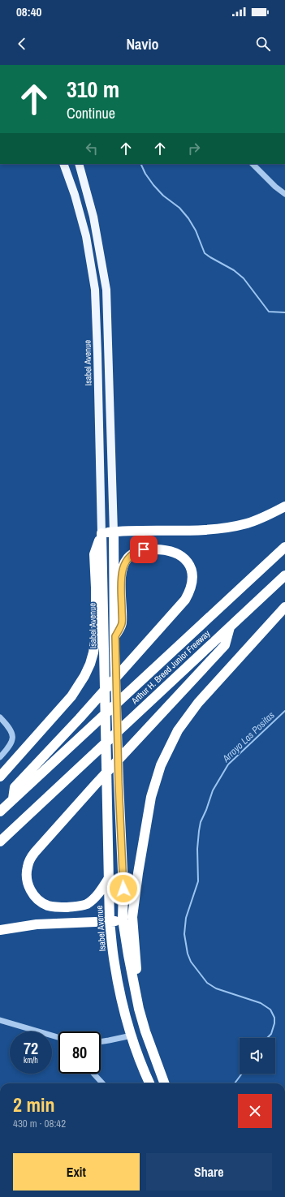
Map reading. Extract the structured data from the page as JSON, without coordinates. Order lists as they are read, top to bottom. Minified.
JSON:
{"streets":{"highway":["Isabel Avenue","Arthur H. Breed Junior Freeway"]},"water":["Arroyo Las Positas"],"page":{"status":"08:40","header":"Navio","turn":["310 m","Continue"],"speed":"72 km/h","limit":"80","heading":["2 min","430 m · 08:42"],"buttons":["Exit","Share"]}}
